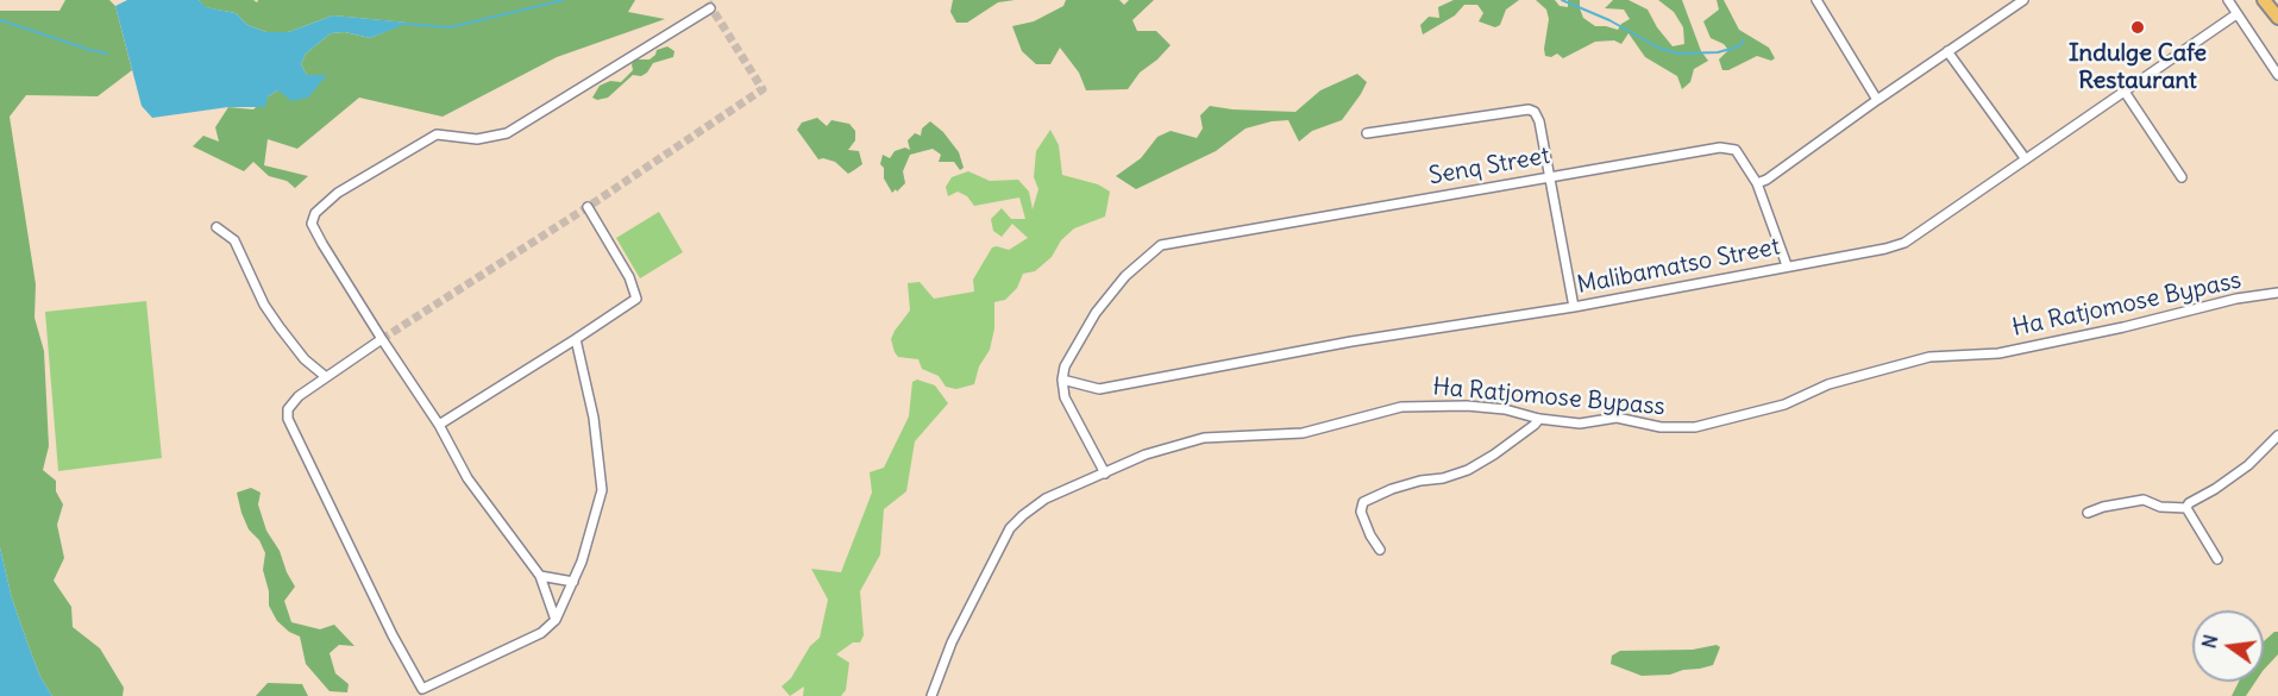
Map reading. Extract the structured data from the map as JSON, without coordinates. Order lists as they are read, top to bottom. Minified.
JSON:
{"streets":{"street":["Senq Street","Malibamatso Street","Ha Ratjomose Bypass"]},"crossings":[["Senq Street","Malibamatso Street"]],"places":["Indulge Cafe Restaurant"],"north":"left"}
